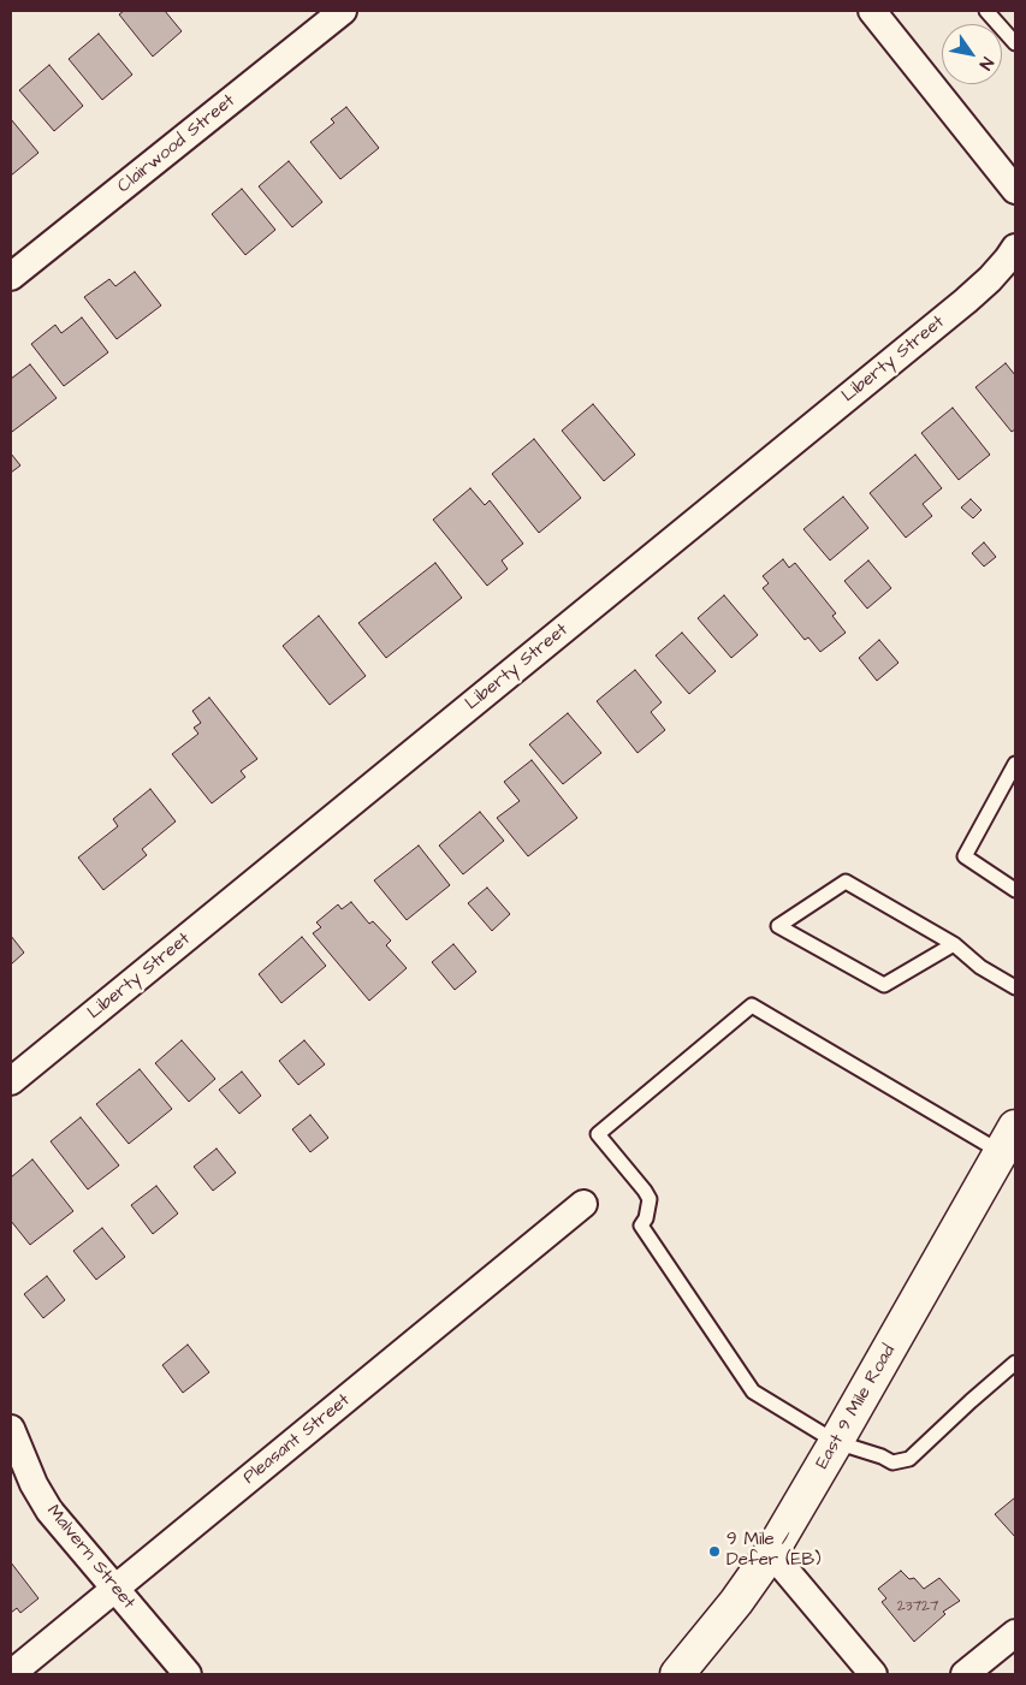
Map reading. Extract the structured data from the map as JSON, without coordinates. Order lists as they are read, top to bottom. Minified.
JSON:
{"streets":{"main road":["East 9 Mile Road"],"street":["Clairwood Street","Liberty Street","Pleasant Street","Malvern Street"]},"crossings":[["Pleasant Street","Malvern Street"]],"places":["9 Mile / Defer (EB)"],"house_numbers":["23727"],"north":"bottom right"}
